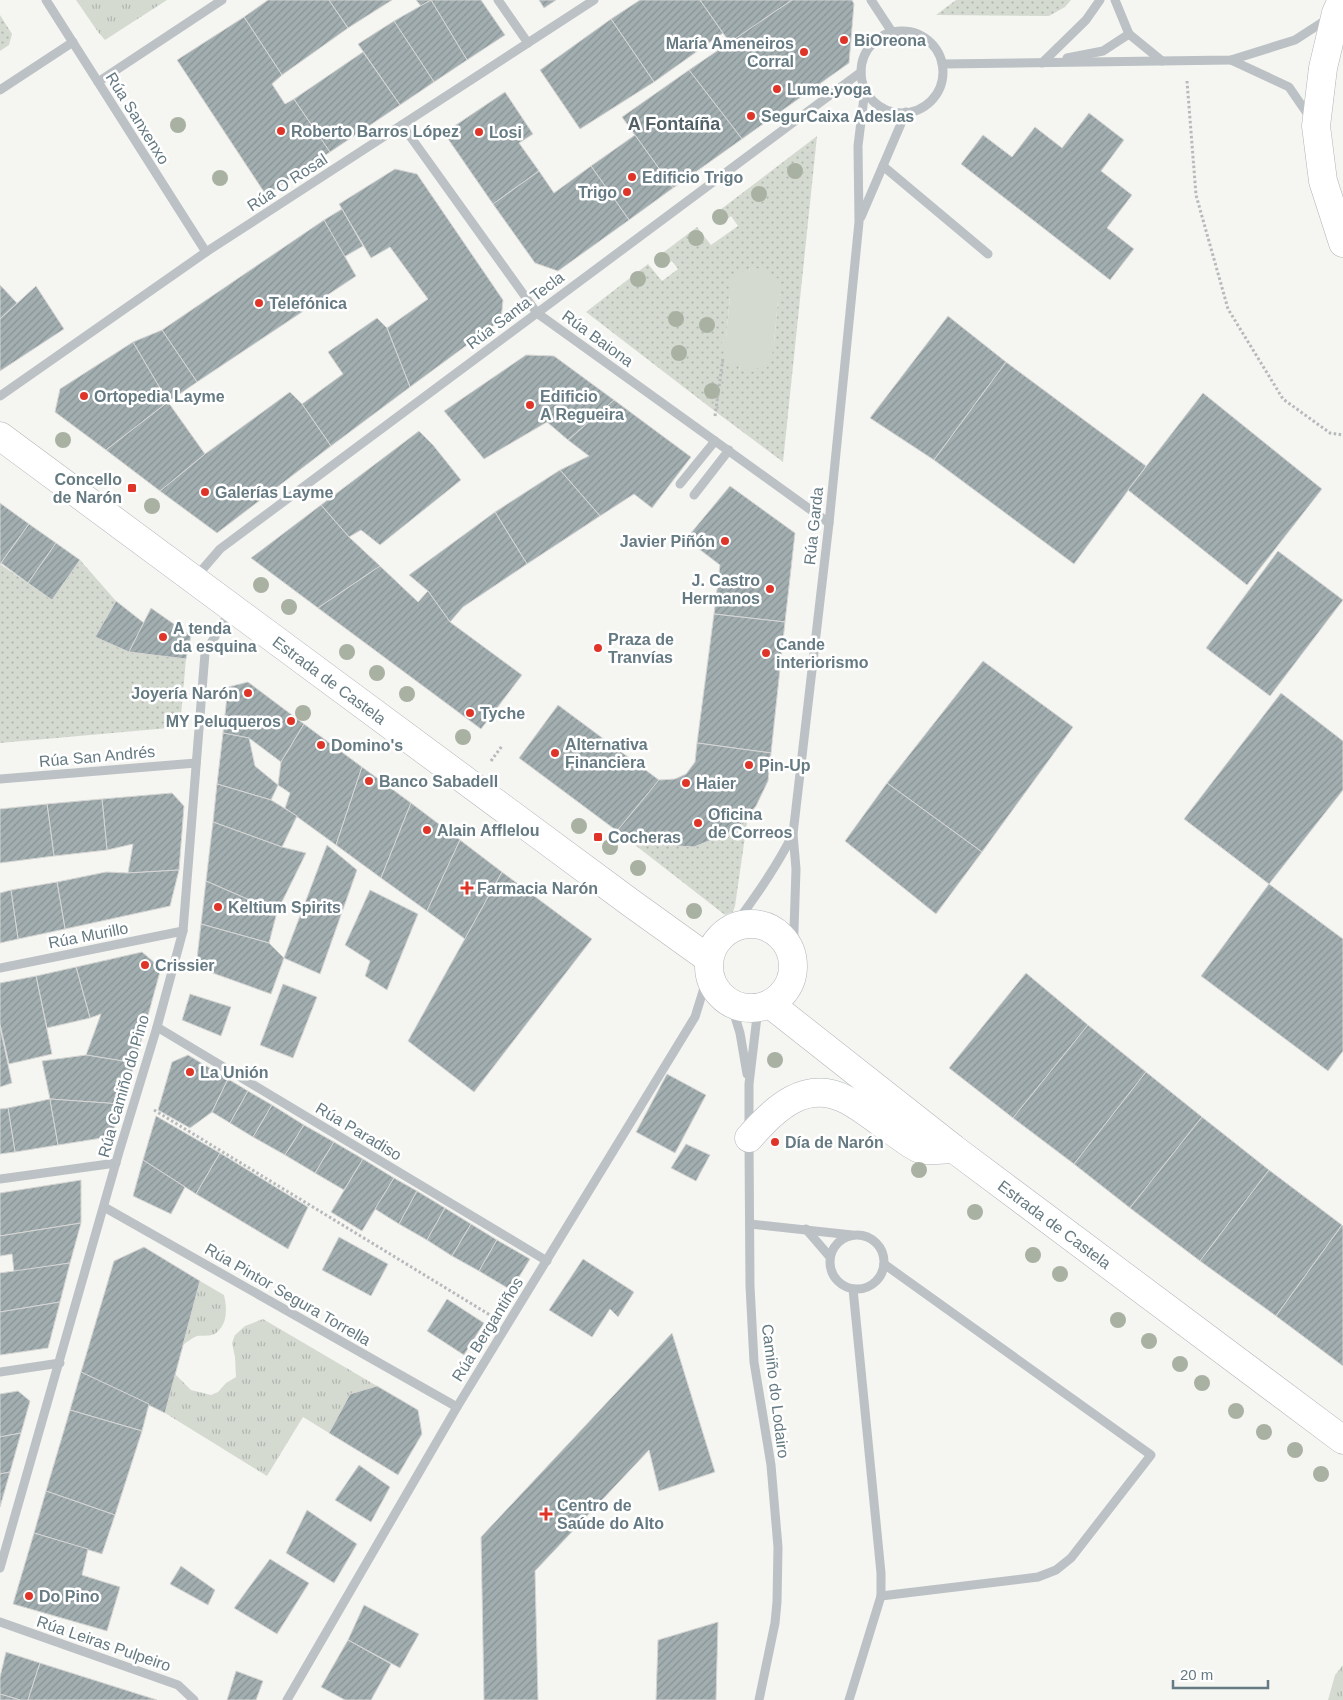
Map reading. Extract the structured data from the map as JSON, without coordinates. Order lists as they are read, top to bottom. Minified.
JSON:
{"streets":{"main road":["Estrada de Castela"],"street":["Rúa Sanxenxo","Rúa O Rosal","Rúa Santa Tecla","Rúa Baiona","Rúa Garda","Rúa San Andrés","Rúa Murillo","Rúa Camiño do Pino","Rúa Paradiso","Rúa Pintor Segura Torrella","Rúa Bergantiños","Camiño do Lodairo","Rúa Leiras Pulpeiro"]},"crossings":[["Rúa Sanxenxo","Rúa O Rosal"],["Rúa O Rosal","Rúa Baiona"],["Rúa Santa Tecla","Rúa Baiona"],["Rúa Santa Tecla","Rúa Garda"],["Rúa Santa Tecla","Estrada de Castela"],["Rúa Baiona","Rúa Garda"],["Rúa Garda","Estrada de Castela"],["Rúa Garda","Rúa Bergantiños"],["Rúa Garda","Camiño do Lodairo"],["Estrada de Castela","Rúa Camiño do Pino"],["Estrada de Castela","Rúa Bergantiños"],["Estrada de Castela","Camiño do Lodairo"],["Rúa San Andrés","Rúa Camiño do Pino"],["Rúa Murillo","Rúa Camiño do Pino"],["Rúa Camiño do Pino","Rúa Paradiso"],["Rúa Camiño do Pino","Rúa Pintor Segura Torrella"],["Rúa Paradiso","Rúa Bergantiños"],["Rúa Pintor Segura Torrella","Rúa Bergantiños"],["Rúa Bergantiños","Camiño do Lodairo"]],"districts":["A Fontaíña"],"places":{"other":["BiOreona","María Ameneiros Corral","Lume.yoga","SegurCaixa Adeslas","Roberto Barros López","Losi","Edificio Trigo","Trigo","Telefónica","Ortopedia Layme","Edificio A Regueira","Galerías Layme","Javier Piñón","J. Castro Hermanos","A tenda da esquina","Praza de Tranvías","Cande interiorismo","Joyería Narón","Tyche","MY Peluqueros","Domino's","Alternativa Financiera","Pin-Up","Banco Sabadell","Haier","Oficina de Correos","Alain Afflelou","Keltium Spirits","Crissier","La Unión","Día de Narón","Do Pino"],"transit":["Concello de Narón","Cocheras"],"health":["Farmacia Narón","Centro de Saúde do Alto"]},"scale_bar":"20 m"}
